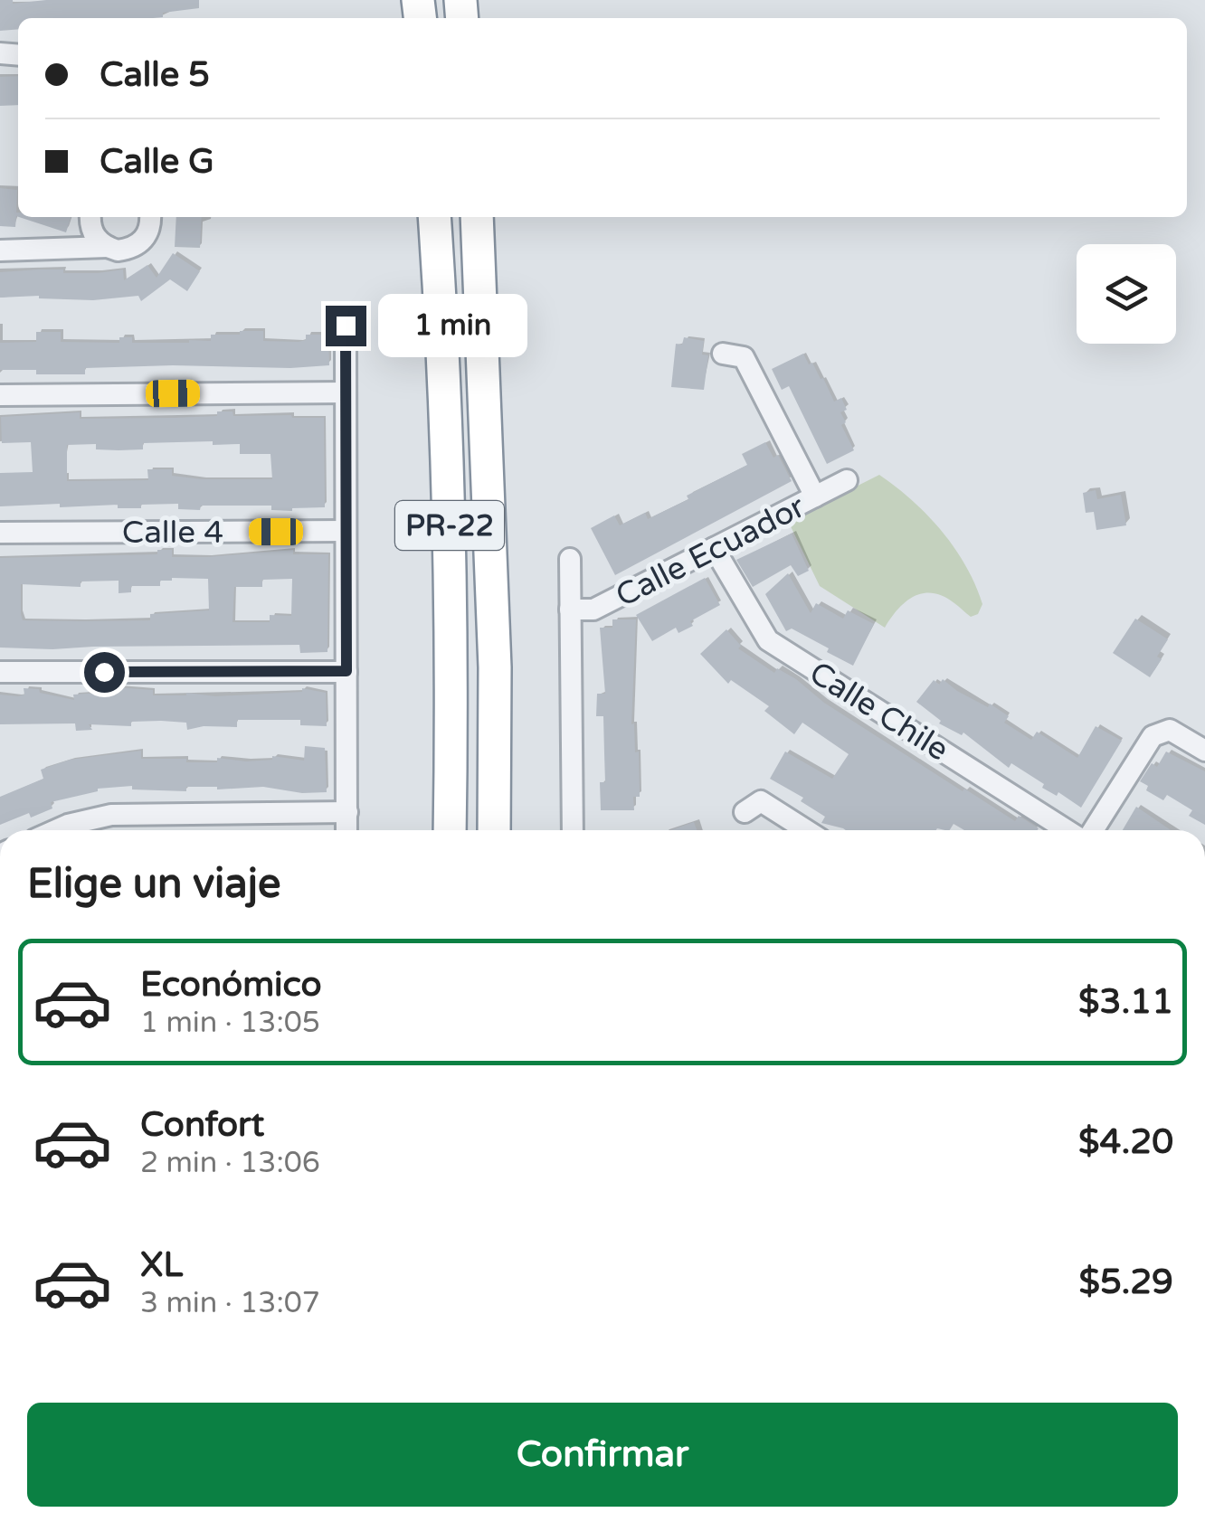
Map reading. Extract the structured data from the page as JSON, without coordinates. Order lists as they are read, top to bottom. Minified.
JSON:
{"streets":{"highway":["PR-22"],"street":["Calle 4","Calle Ecuador","Calle Chile"]},"crossings":[["Calle Ecuador","Calle Chile"]],"page":{"banner":["Calle 5","Calle G"],"bubble":"1 min","heading":"Elige un viaje","list":[{"name":"Económico","note":"1 min · 13:05","value":"$3.11"},{"name":"Confort","note":"2 min · 13:06","value":"$4.20"},{"name":"XL","note":"3 min · 13:07","value":"$5.29"}],"buttons":"Confirmar"}}
